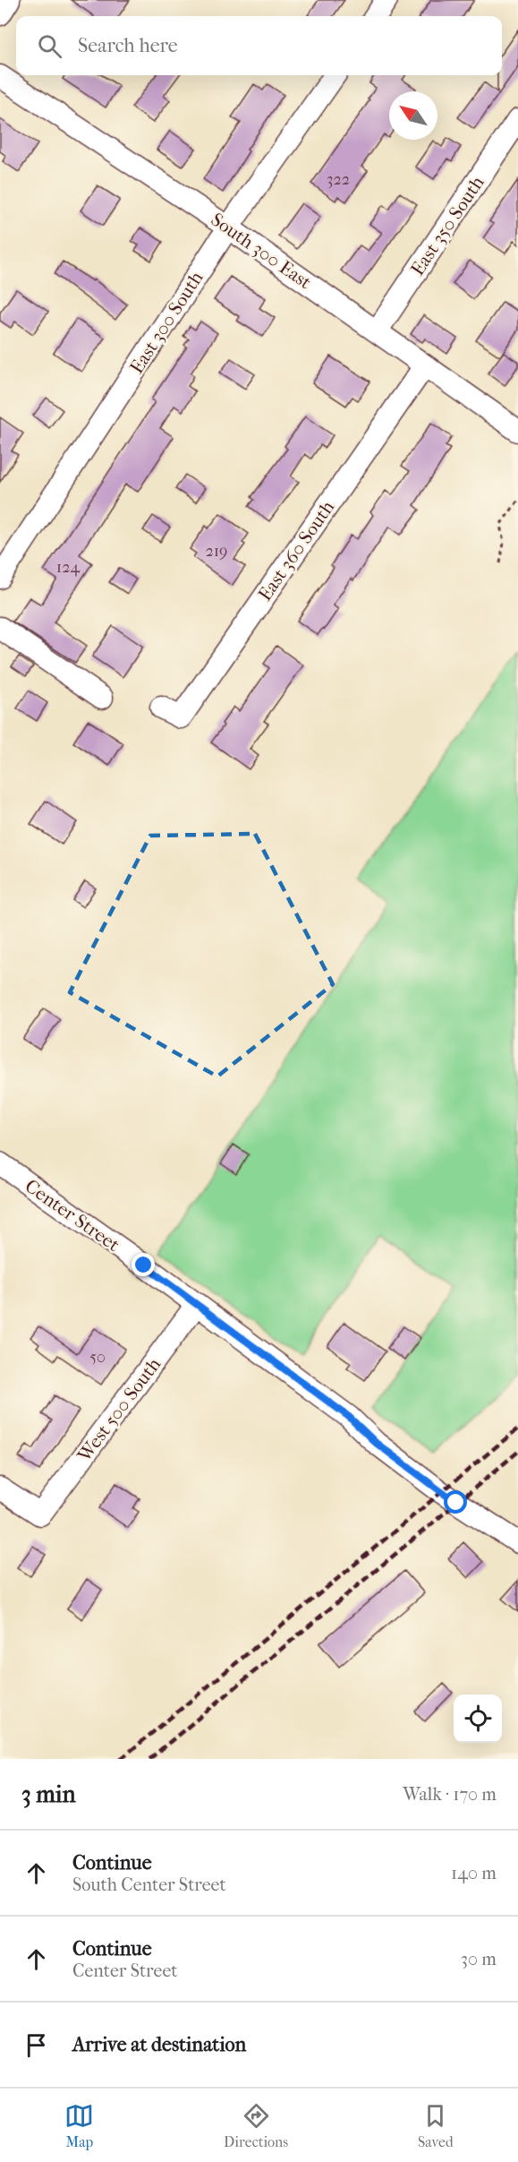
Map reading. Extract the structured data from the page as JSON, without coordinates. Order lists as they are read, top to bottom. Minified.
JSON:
{"streets":{"street":["East 350 South","South 300 East","East 300 South","East 360 South","Center Street","West 500 South"]},"crossings":[["East 350 South","South 300 East"],["South 300 East","East 300 South"],["South 300 East","East 360 South"],["Center Street","West 500 South"]],"house_numbers":["322","219","124","50"],"north":"top left","page":{"search":"Search here","heading":["3 min","Walk · 170 m"],"list":[["Continue","South Center Street","140 m"],["Continue","Center Street","30 m"],"Arrive at destination"],"nav":["Map","Directions","Saved"]}}
